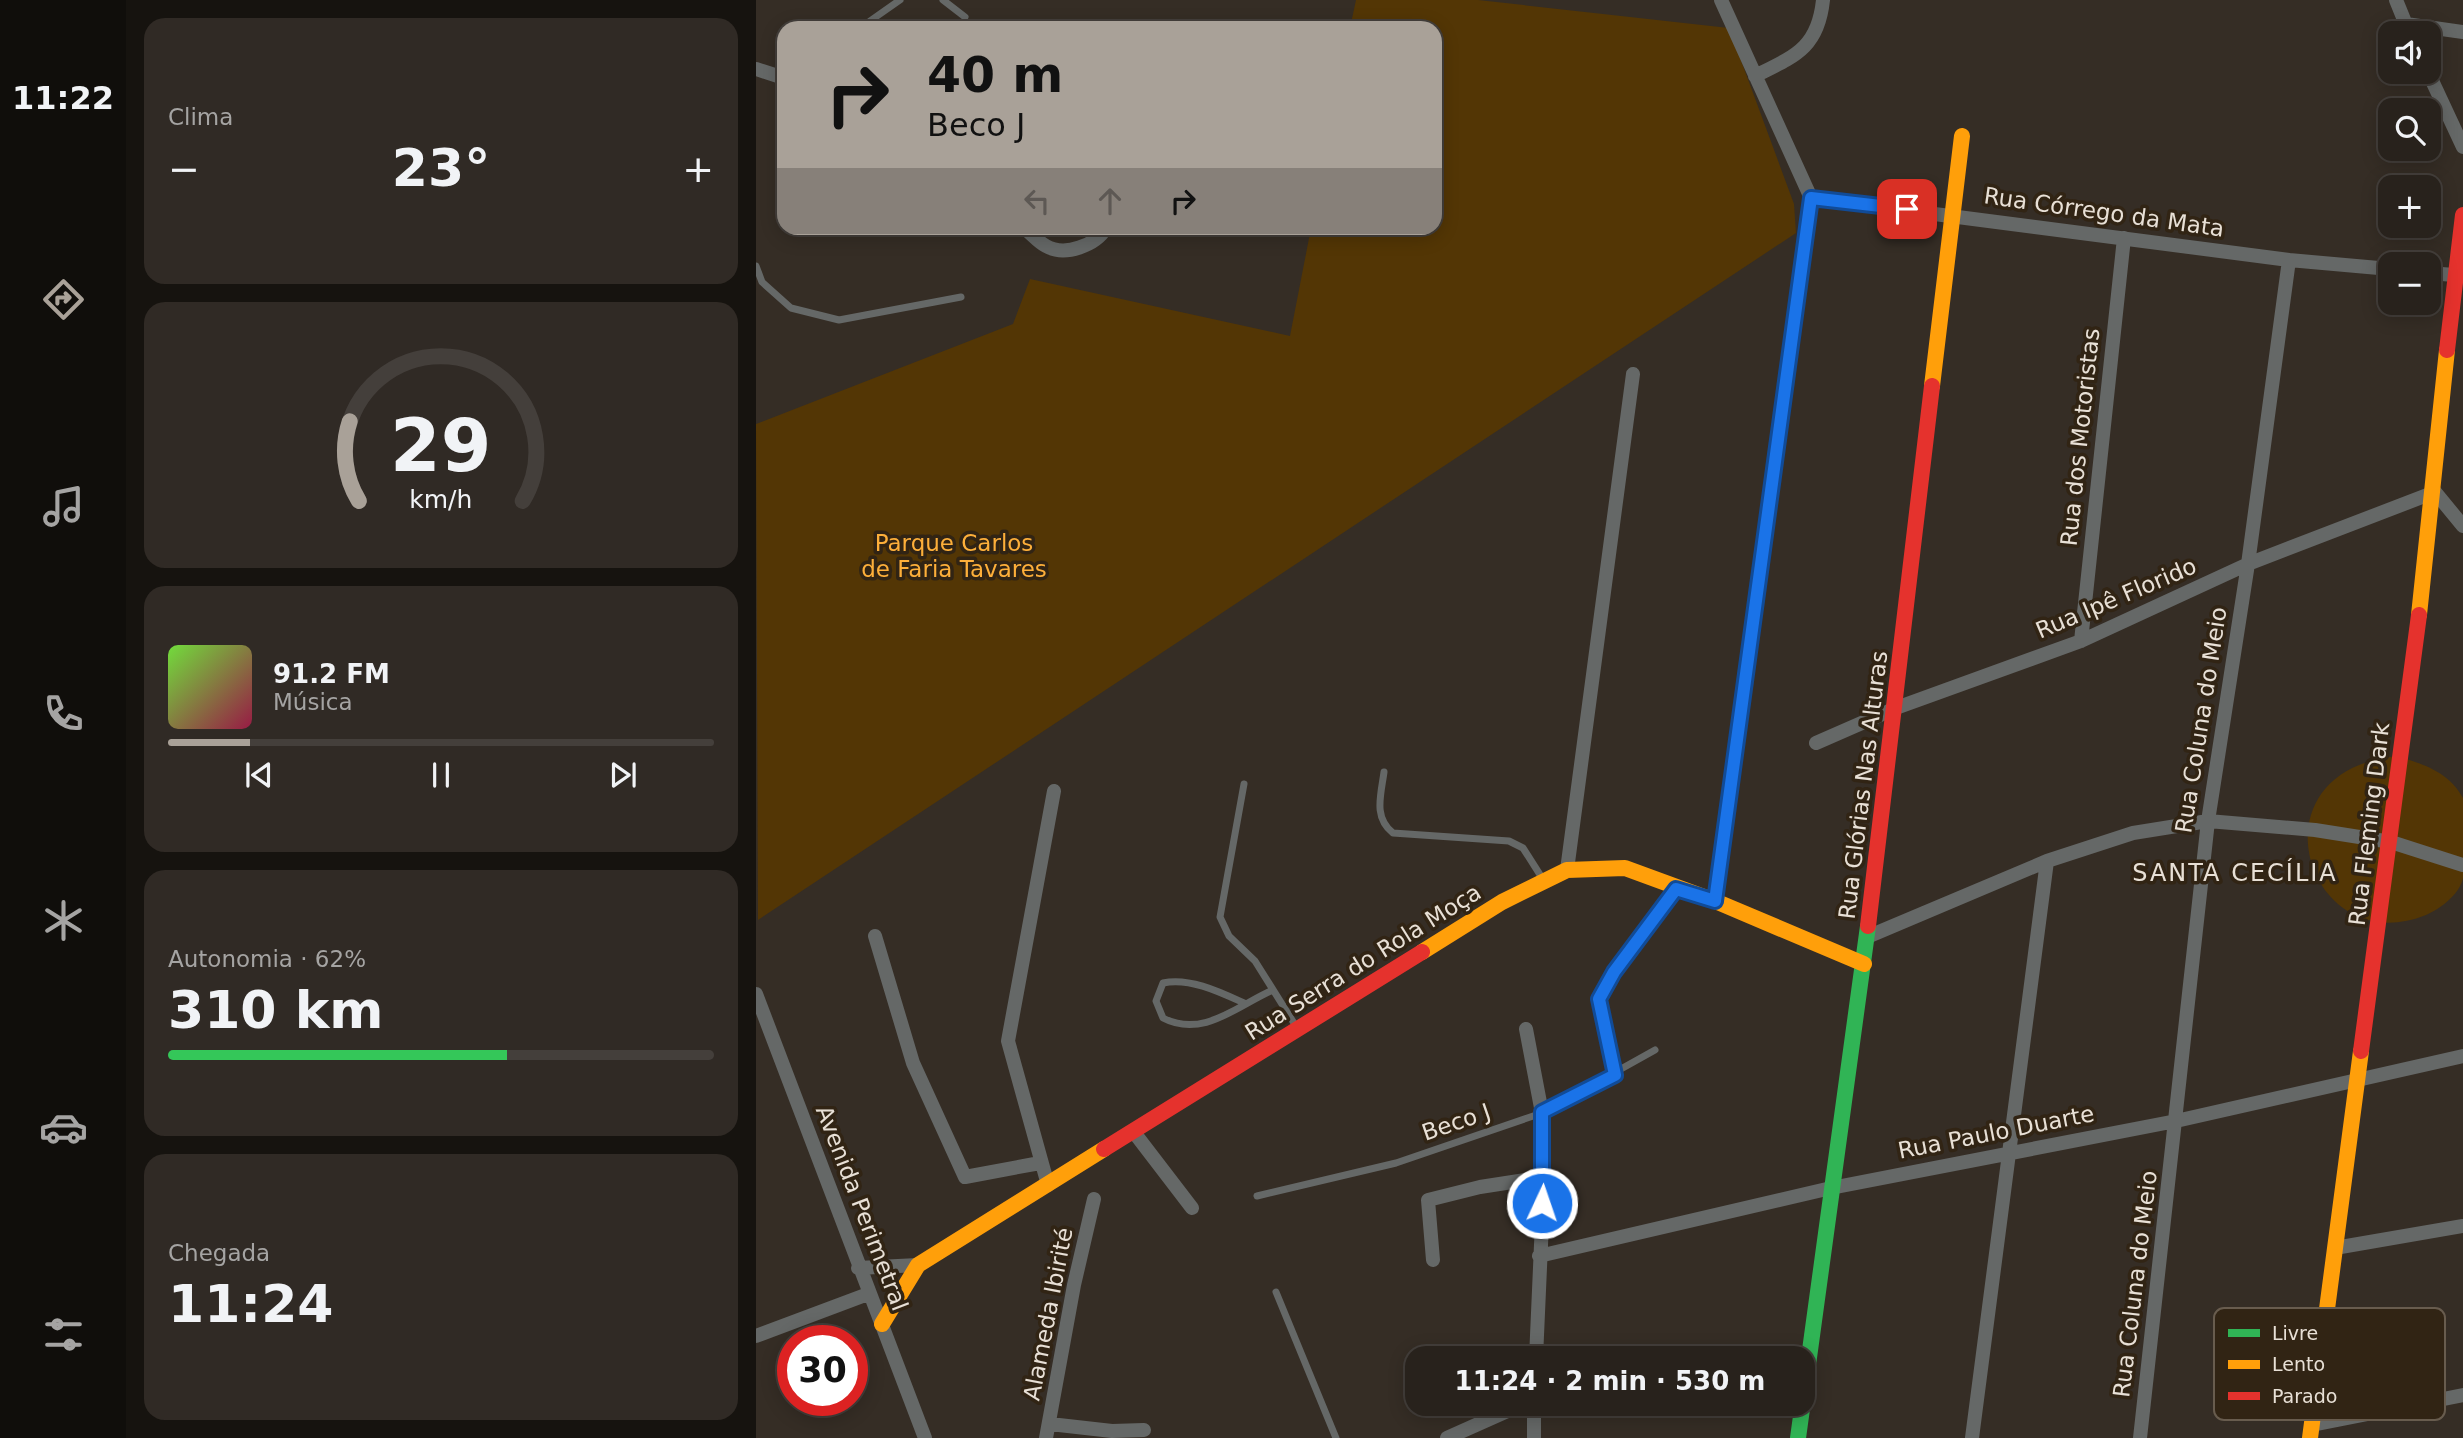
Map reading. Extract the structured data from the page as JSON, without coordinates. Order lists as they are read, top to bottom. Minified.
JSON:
{"streets":{"street":["Rua Córrego da Mata","Rua dos Motoristas","Rua Ipê Florido","Rua Coluna do Meio","Rua Glórias Nas Alturas","Rua Fleming Dark","Rua Serra do Rola Moça","Rua Paulo Duarte","Avenida Perimetral","Alameda Ibirité"],"lane":["Beco J"]},"crossings":[["Rua Córrego da Mata","Rua dos Motoristas"],["Rua Córrego da Mata","Rua Coluna do Meio"],["Rua Córrego da Mata","Rua Glórias Nas Alturas"],["Rua dos Motoristas","Rua Ipê Florido"],["Rua Ipê Florido","Rua Coluna do Meio"],["Rua Ipê Florido","Rua Glórias Nas Alturas"],["Rua Ipê Florido","Rua Fleming Dark"],["Rua Coluna do Meio","Rua Paulo Duarte"],["Rua Glórias Nas Alturas","Rua Serra do Rola Moça"],["Rua Glórias Nas Alturas","Rua Paulo Duarte"],["Rua Fleming Dark","Rua Paulo Duarte"],["Rua Serra do Rola Moça","Avenida Perimetral"]],"districts":["SANTA CECÍLIA"],"parks":["Parque Carlos de Faria Tavares"],"legend":["Livre","Lento","Parado"],"page":{"tabs":"11:22","tile":["Clima",["Autonomia · 62%","310 km"],["Chegada","11:24"]],"map_buttons":["+","−"],"turn":["40 m","Beco J"],"heat":["−","23°","+"],"song":["91.2 FM","Música"],"limit":"30","trip":"11:24 · 2 min · 530 m","gauge":["29","km/h"]}}
